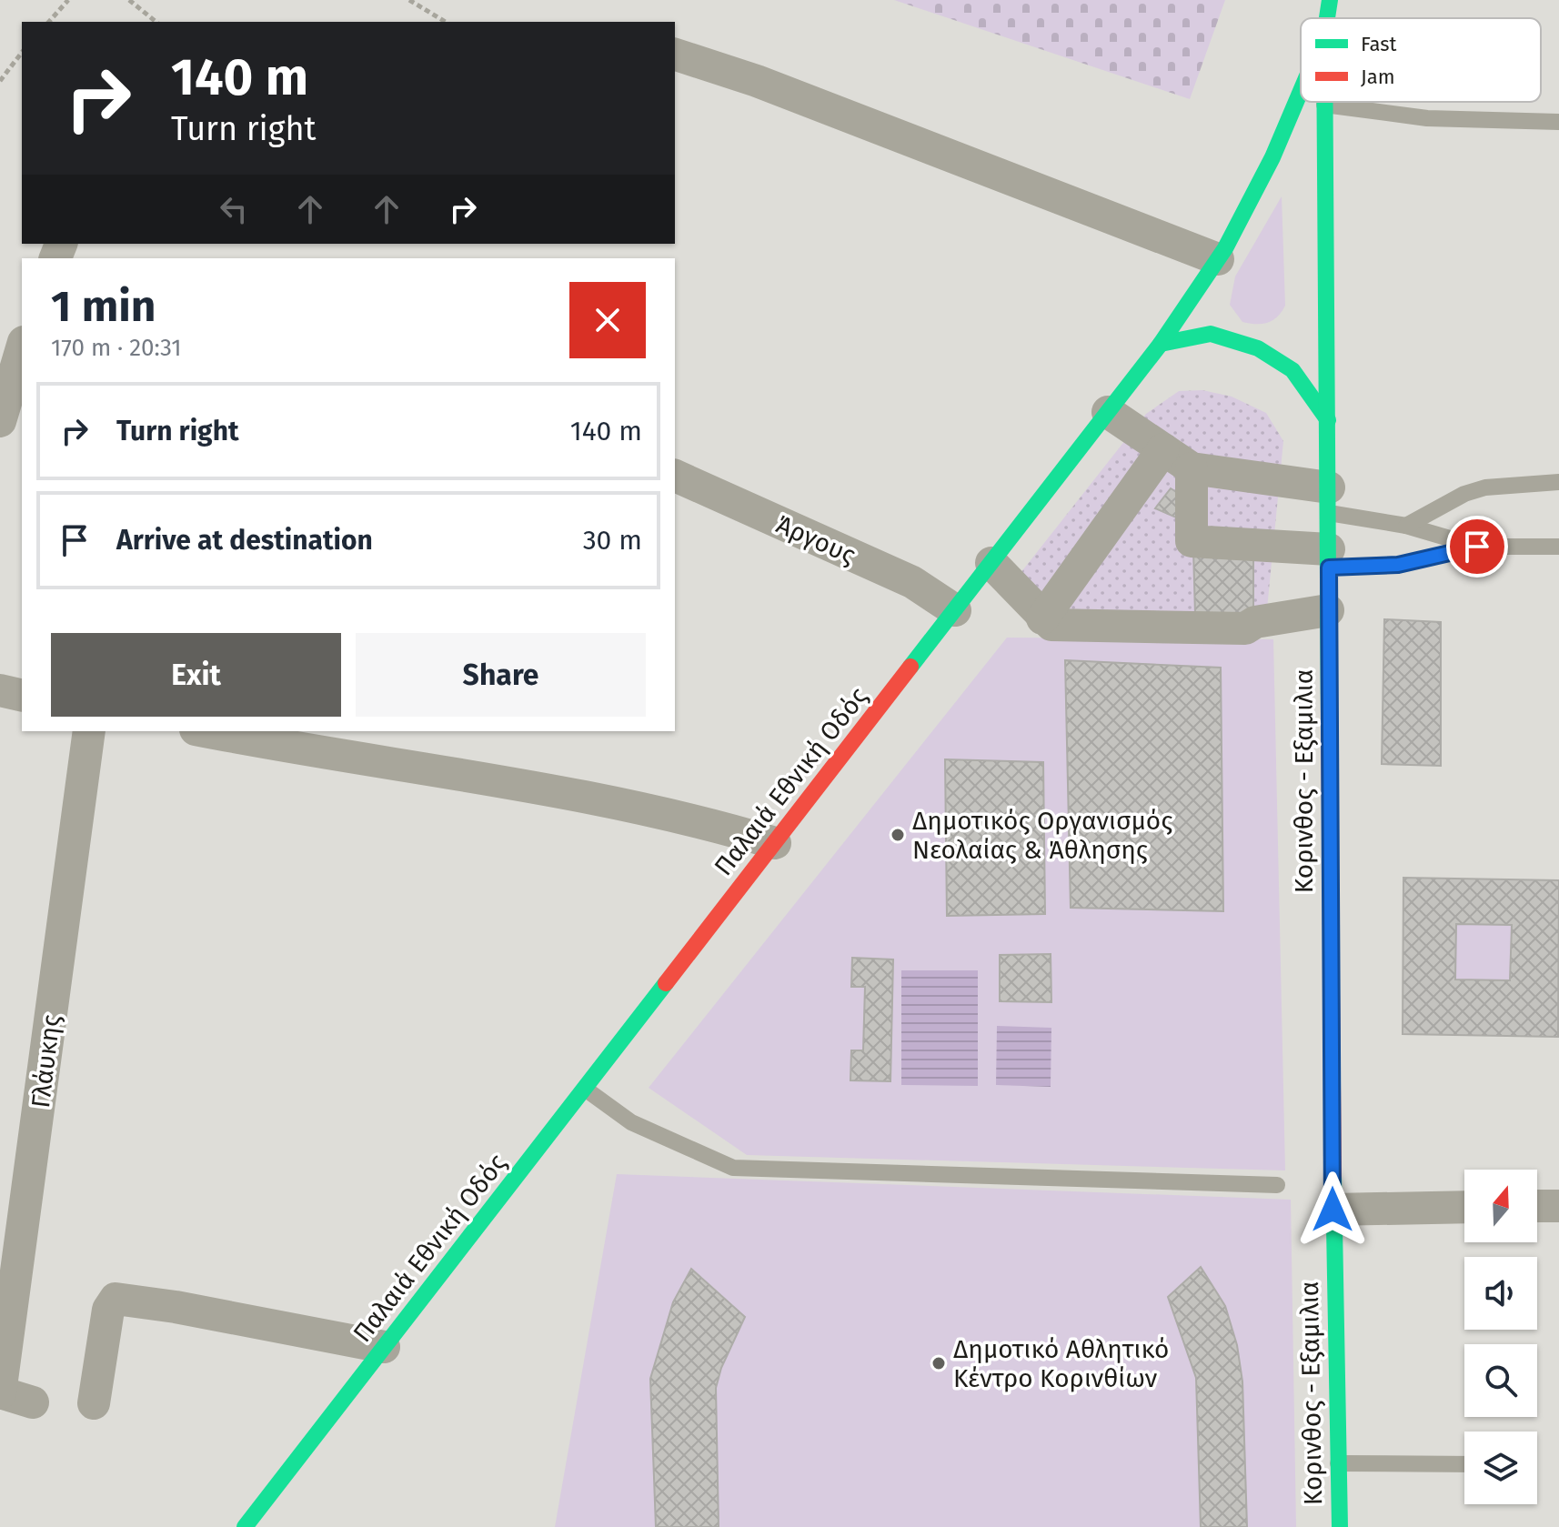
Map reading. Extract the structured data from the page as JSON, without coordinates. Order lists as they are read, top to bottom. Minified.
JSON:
{"streets":{"main road":["Παλαιά Εθνική Οδός","Κορινθος - Εξαμιλια"],"street":["Άργους","Γλάυκης"]},"crossings":[["Άργους","Παλαιά Εθνική Οδός"]],"places":["Δημοτικός Οργανισμός Νεολαίας & Άθλησης","Δημοτικό Αθλητικό Κέντρο Κορινθίων"],"legend":["Fast","Jam"],"north":"top","page":{"turn":["140 m","Turn right"],"heading":["1 min","170 m · 20:31"],"list":[{"name":"Turn right","value":"140 m"},{"name":"Arrive at destination","value":"30 m"}],"buttons":["Exit","Share"]}}
